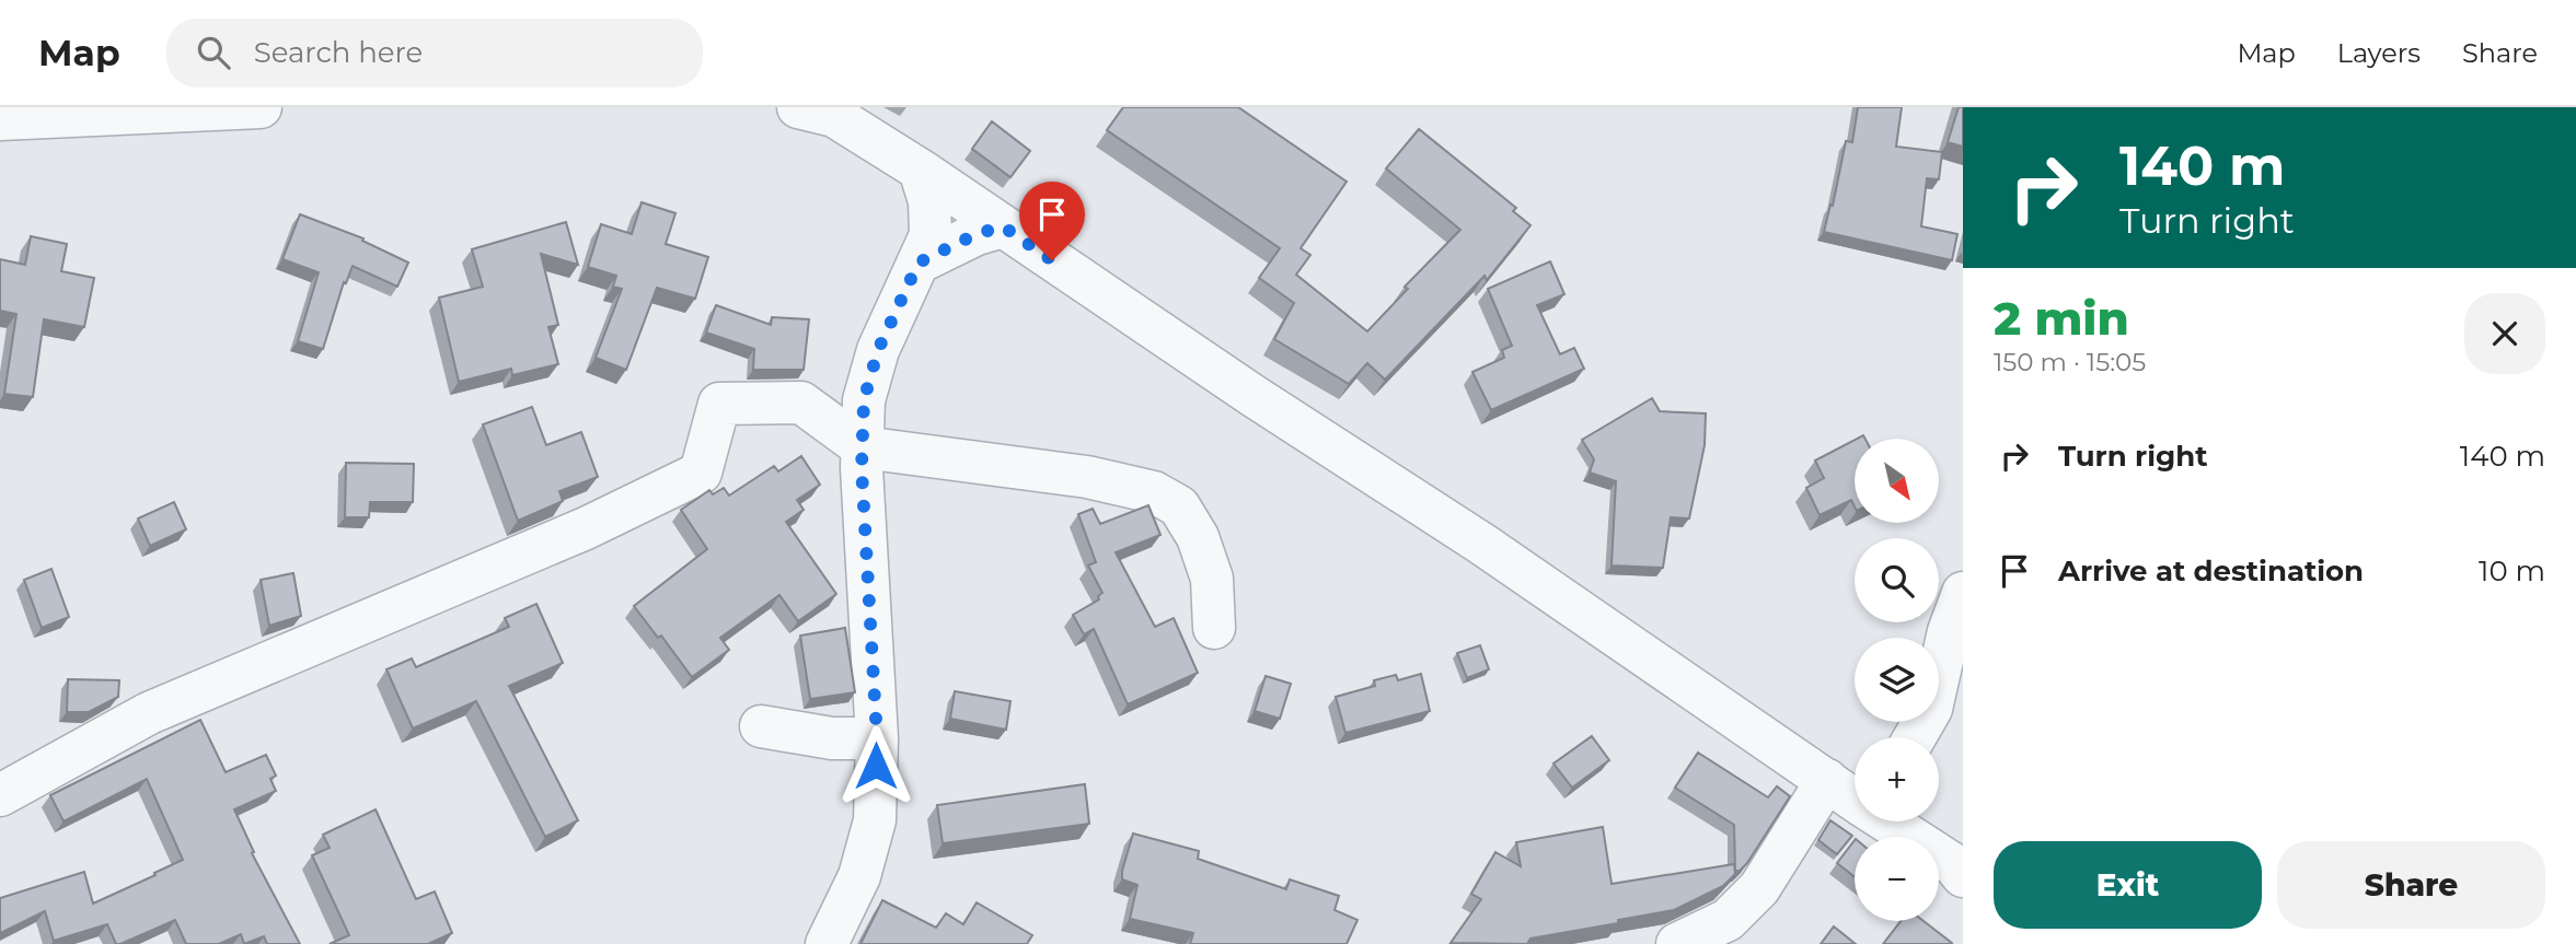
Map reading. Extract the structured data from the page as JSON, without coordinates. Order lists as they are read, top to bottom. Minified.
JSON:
{"north":"bottom right","page":{"header":"Map","search":"Search here","nav":["Map","Layers","Share"],"turn":["140 m","Turn right"],"heading":["2 min","150 m · 15:05"],"list":[{"name":"Turn right","value":"140 m"},{"name":"Arrive at destination","value":"10 m"}],"map_buttons":["+","−"],"buttons":["Exit","Share"]}}
